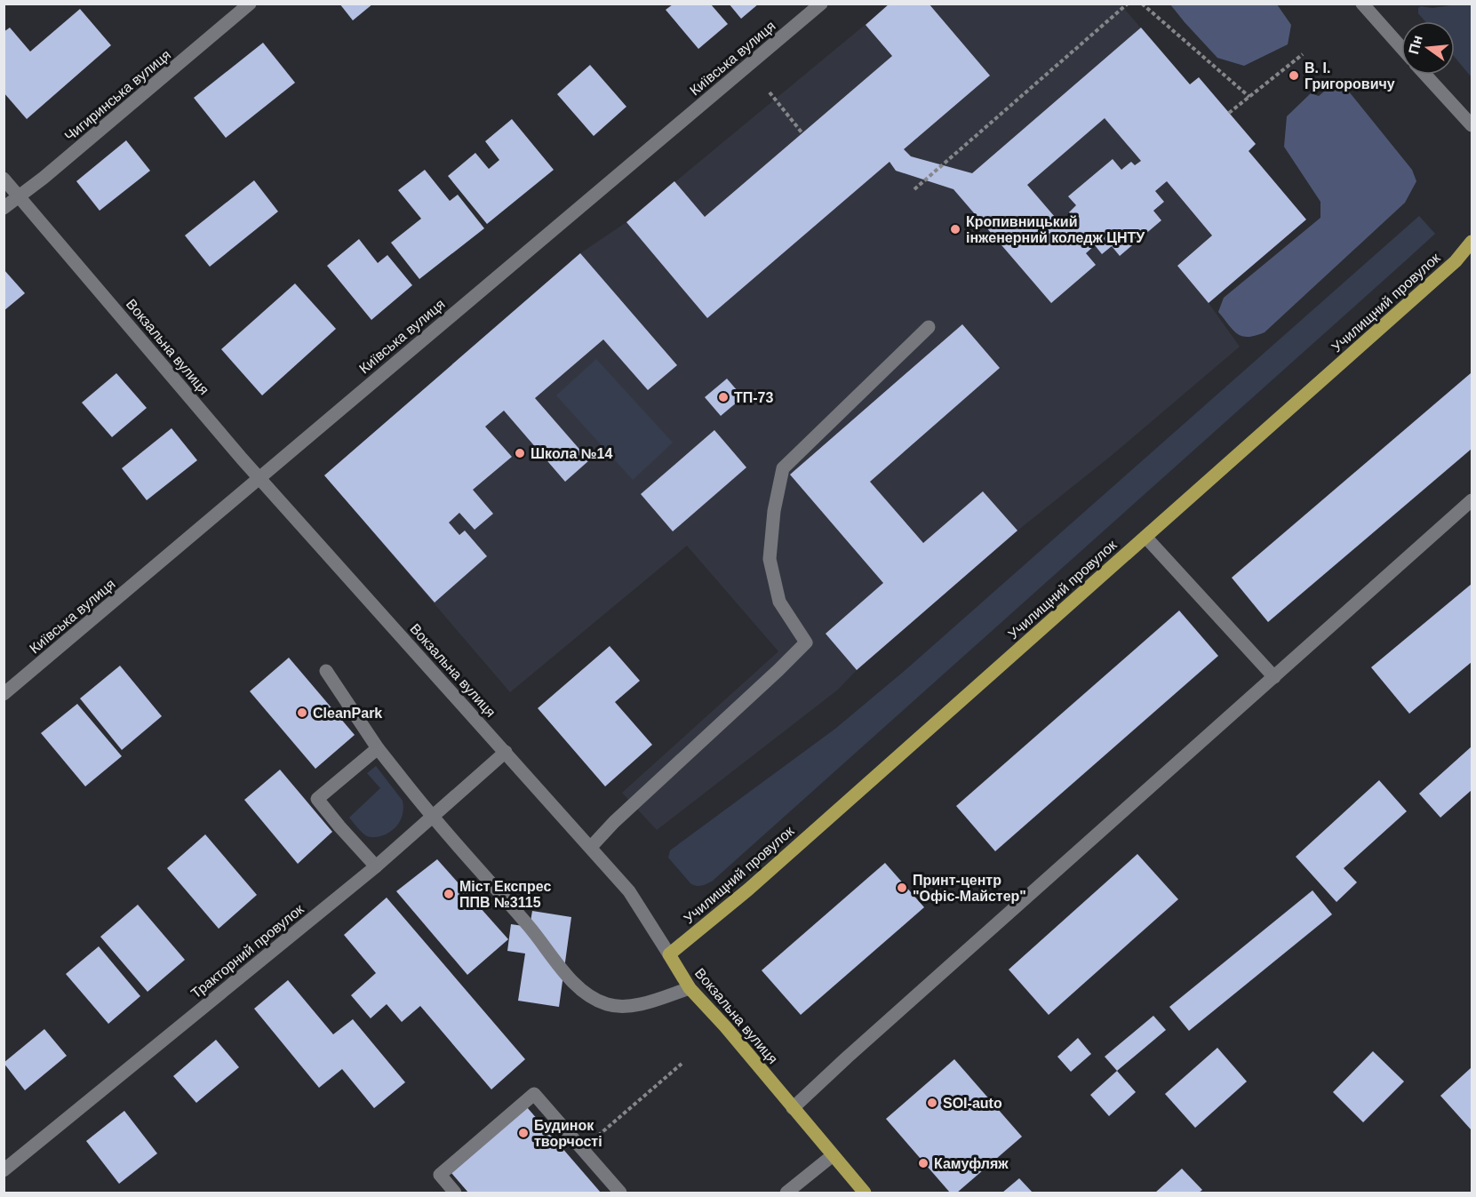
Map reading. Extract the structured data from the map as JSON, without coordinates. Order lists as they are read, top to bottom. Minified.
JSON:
{"streets":{"main road":["Училищний провулок","Вокзальна вулиця"],"street":["Київська вулиця","Чигиринська вулиця","Тракторний провулок"]},"crossings":[["Київська вулиця","Вокзальна вулиця"],["Чигиринська вулиця","Вокзальна вулиця"],["Училищний провулок","Вокзальна вулиця"],["Вокзальна вулиця","Тракторний провулок"]],"places":["В. І. Григоровичу","Кропивницький інженерний коледж ЦНТУ","ТП-73","Школа №14","CleanPark","Принт-центр \"Офіс-Майстер\"","Міст Експрес ППВ №3115","SOI-auto","Будинок творчості","Камуфляж"],"north":"left"}
